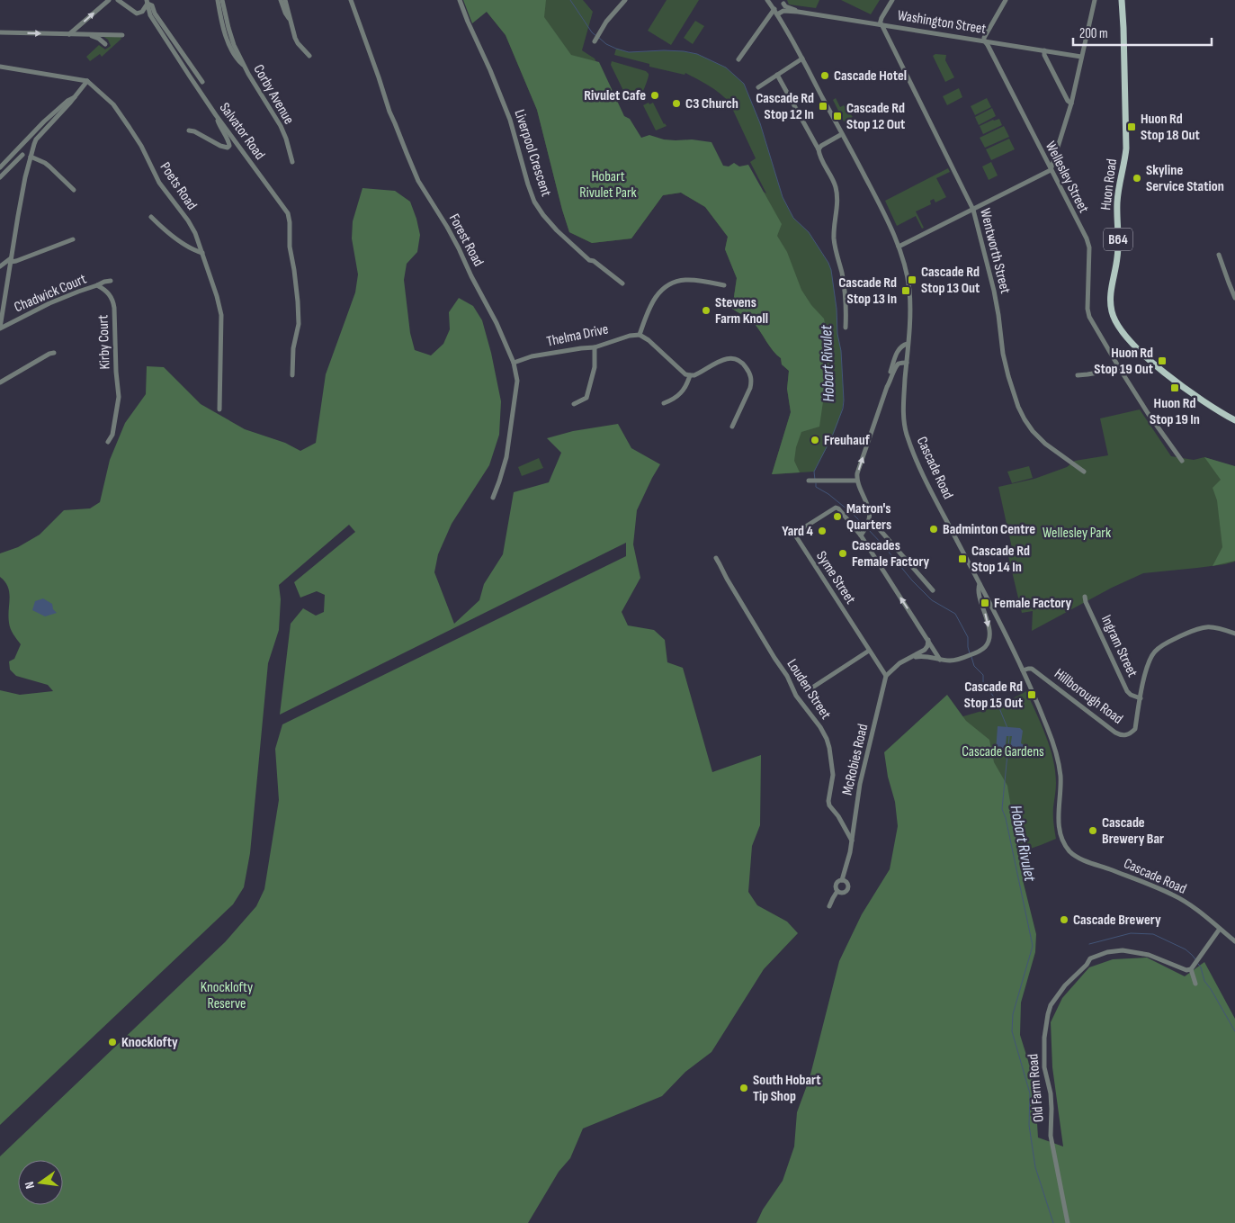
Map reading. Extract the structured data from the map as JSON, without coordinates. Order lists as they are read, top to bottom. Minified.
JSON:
{"streets":{"main road":["Huon Road","B64"],"street":["Washington Street","Corby Avenue","Salvator Road","Liverpool Crescent","Wellesley Street","Poets Road","Forest Road","Wentworth Street","Chadwick Court","Thelma Drive","Kirby Court","Cascade Road","Syme Street","Ingram Street","Louden Street","Hillborough Road","McRobies Road","Old Farm Road"]},"crossings":[["Washington Street","Wellesley Street"],["Washington Street","Wentworth Street"],["Washington Street","Cascade Road"],["Forest Road","Thelma Drive"],["Chadwick Court","Kirby Court"],["Cascade Road","Hillborough Road"],["Syme Street","McRobies Road"],["Ingram Street","Hillborough Road"],["Louden Street","McRobies Road"]],"water":["Hobart Rivulet"],"parks":["Hobart Rivulet Park","Wellesley Park","Cascade Gardens","Knocklofty Reserve"],"places":{"other":["Cascade Hotel","Rivulet Cafe","C3 Church","Skyline Service Station","Stevens Farm Knoll","Freuhauf","Matron's Quarters","Badminton Centre","Yard 4","Cascades Female Factory","Cascade Brewery Bar","Cascade Brewery","Knocklofty","South Hobart Tip Shop"],"transit":["Cascade Rd Stop 12 In","Cascade Rd Stop 12 Out","Huon Rd Stop 18 Out","Cascade Rd Stop 13 Out","Cascade Rd Stop 13 In","Huon Rd Stop 19 Out","Huon Rd Stop 19 In","Cascade Rd Stop 14 In","Female Factory","Cascade Rd Stop 15 Out"]},"scale_bar":"200 m","north":"left"}
